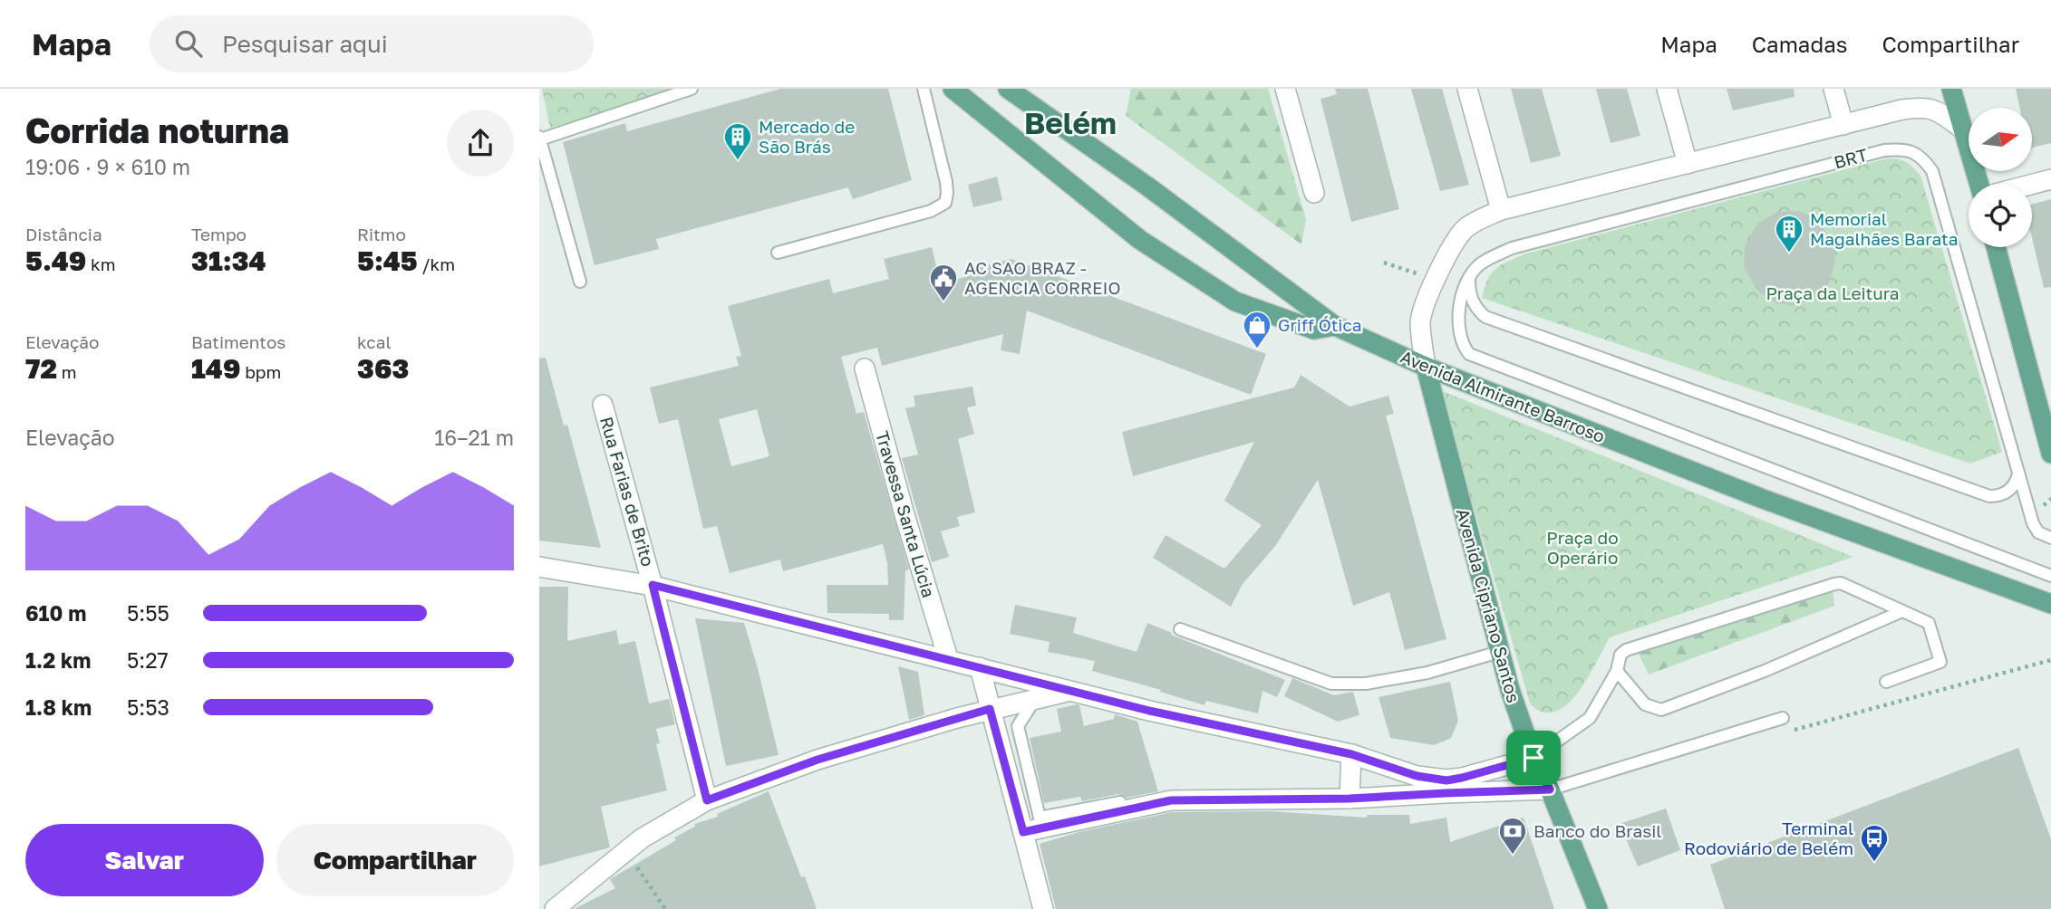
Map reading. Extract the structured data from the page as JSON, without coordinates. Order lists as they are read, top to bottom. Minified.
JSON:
{"streets":{"main road":["Avenida Almirante Barroso","Avenida Cipriano Santos"],"street":["Rua Farias de Brito","Travessa Santa Lúcia"],"lane":["BRT"]},"crossings":[["Avenida Almirante Barroso","Avenida Cipriano Santos"]],"districts":["Belém"],"parks":["Praça da Leitura","Praça do Operário"],"places":{"building":["Mercado de São Brás","Memorial Magalhães Barata"],"public building":["AC SAO BRAZ - AGENCIA CORREIO"],"shop":["Griff Ótica"],"bank":["Banco do Brasil"],"bus stop":["Terminal Rodoviário de Belém"]},"north":"right","page":{"header":"Mapa","search":"Pesquisar aqui","nav":["Mapa","Camadas","Compartilhar"],"heading":["Corrida noturna","19:06 · 9 × 610 m"],"stats":[["Distância","5.49 km"],["Tempo","31:34"],["Ritmo","5:45 /km"],["Elevação","72 m"],["Batimentos","149 bpm"],["kcal","363"]],"chart":["Elevação","16–21 m"],"list":[{"name":"610 m","note":"5:55"},{"name":"1.2 km","note":"5:27"},{"name":"1.8 km","note":"5:53"}],"buttons":["Salvar","Compartilhar"]}}
